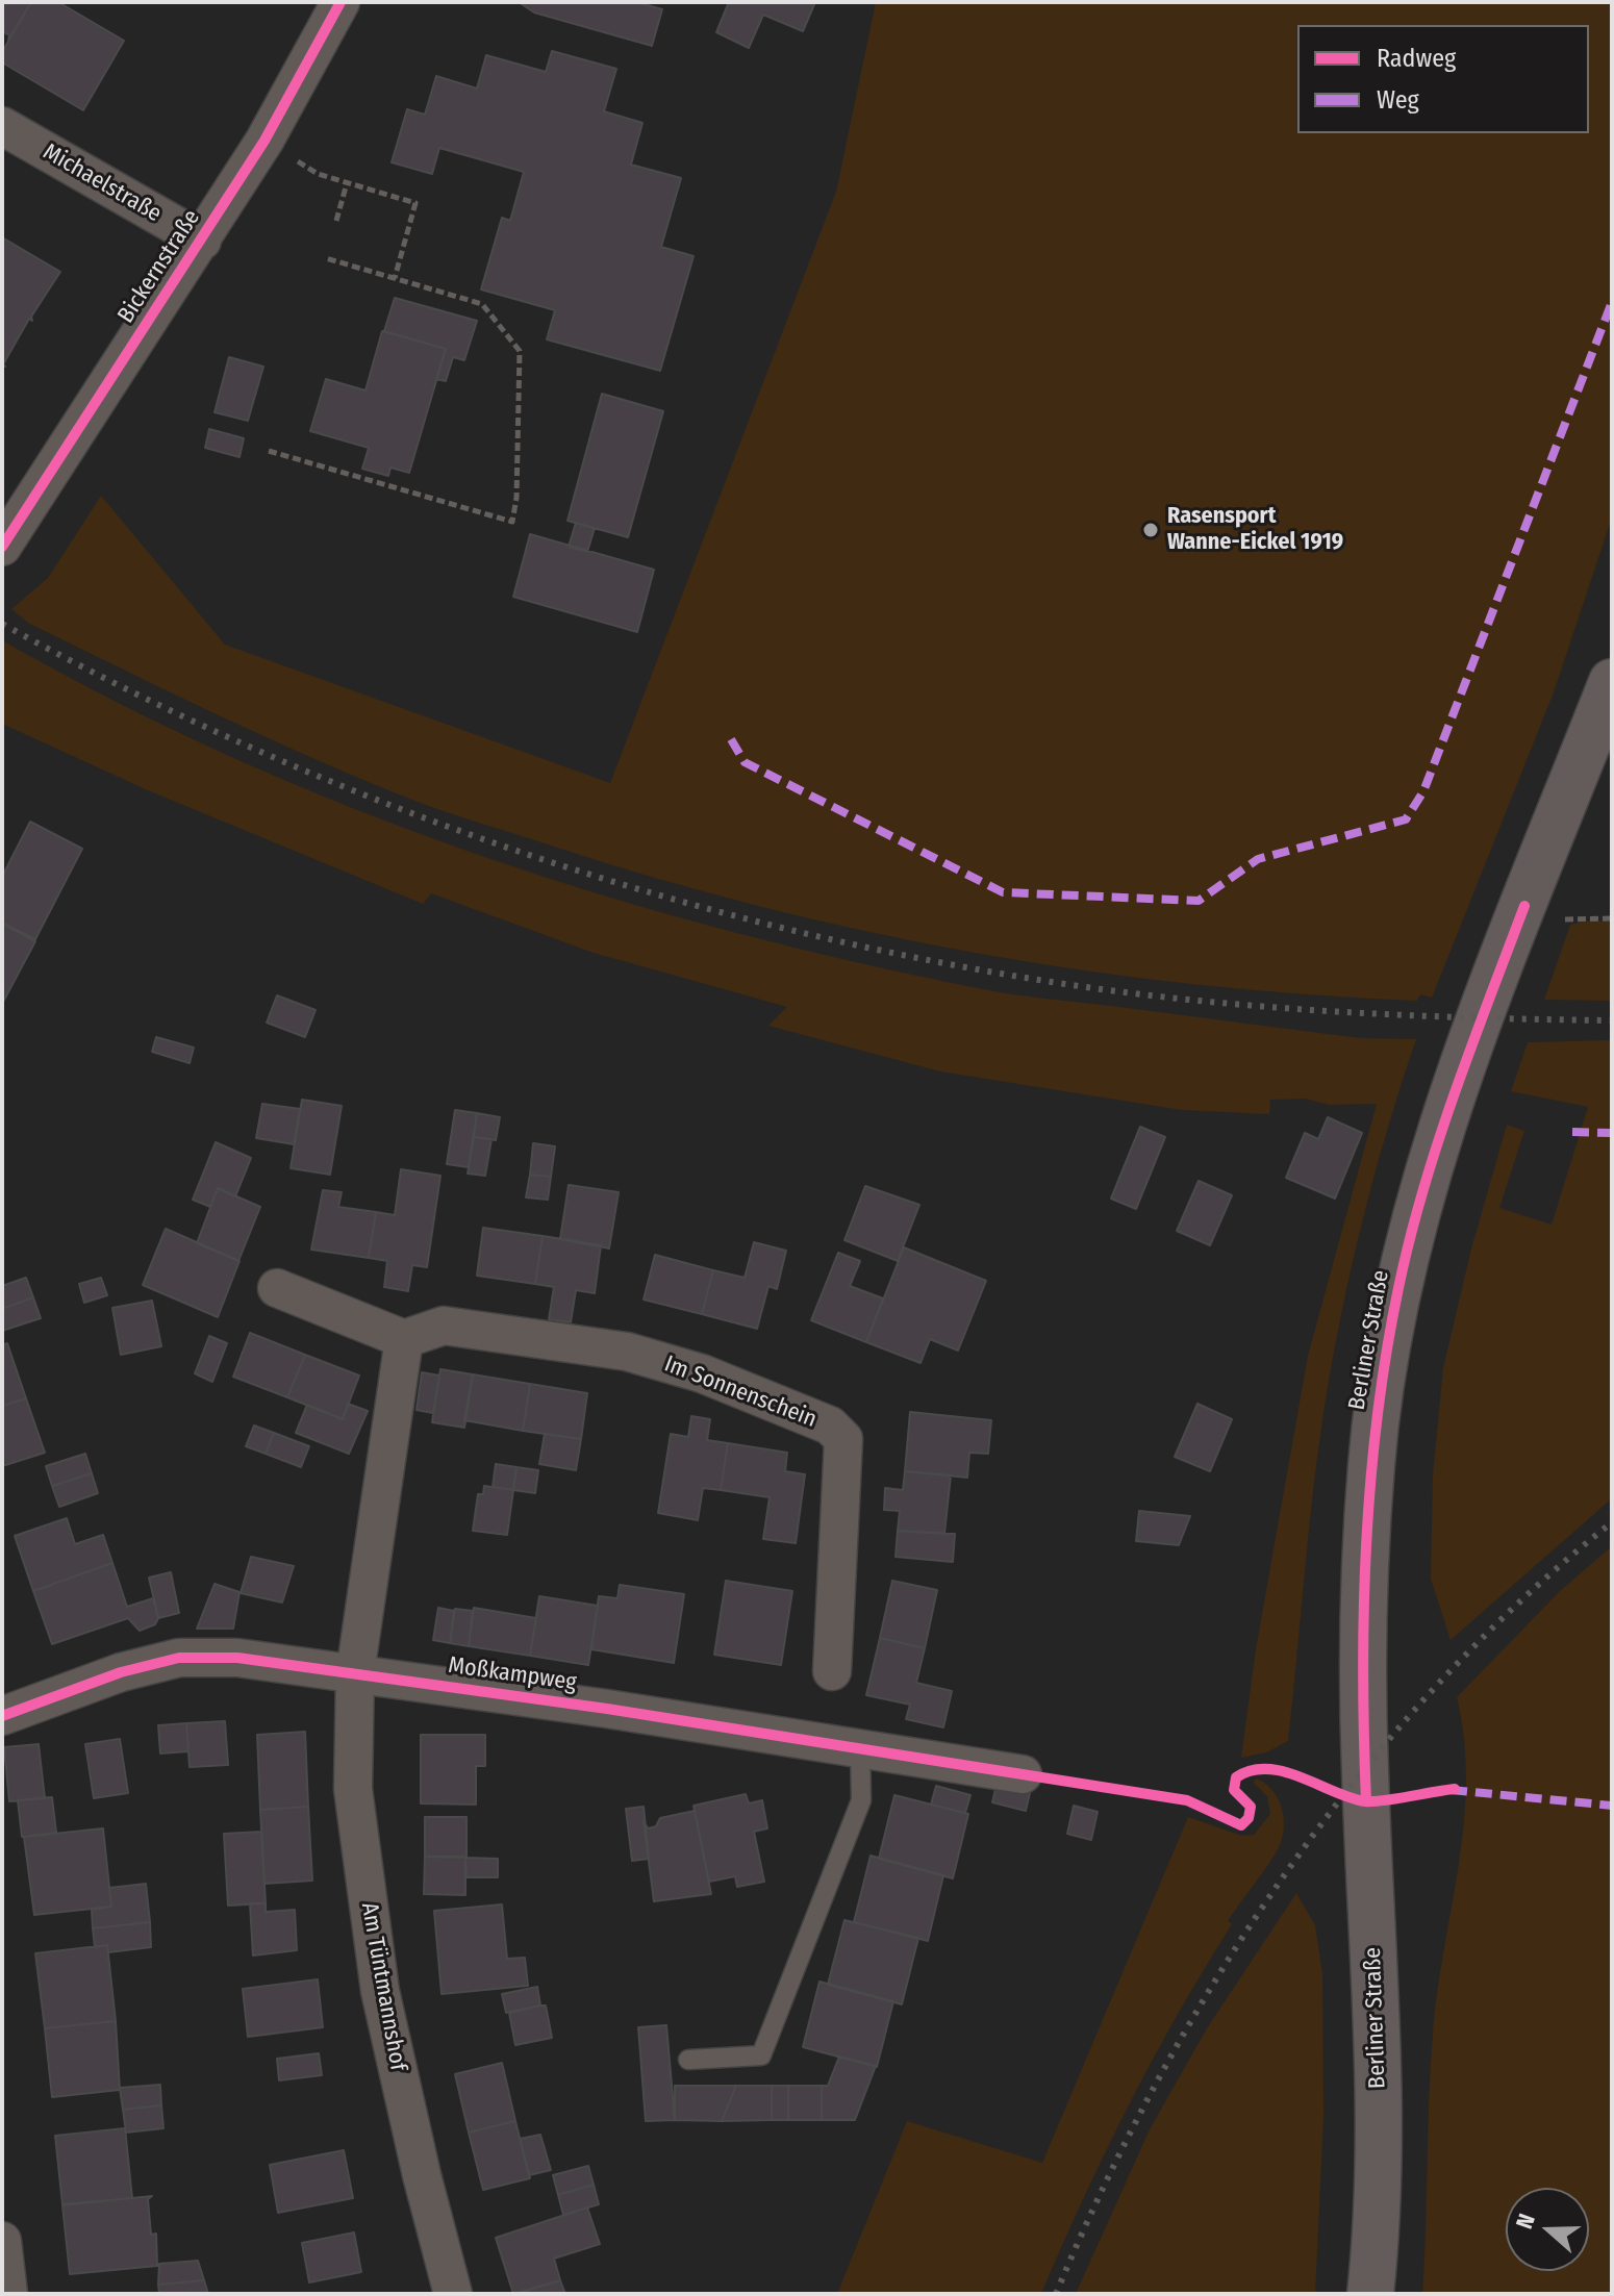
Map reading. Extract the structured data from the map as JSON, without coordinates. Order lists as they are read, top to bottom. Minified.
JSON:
{"streets":{"main road":["Berliner Straße"],"street":["Michaelstraße","Bickernstraße","Im Sonnenschein","Moßkampweg","Am Tüntmannshof"]},"crossings":[["Michaelstraße","Bickernstraße"],["Moßkampweg","Am Tüntmannshof"]],"places":["Rasensport Wanne-Eickel 1919"],"legend":["Radweg","Weg"],"north":"left"}
